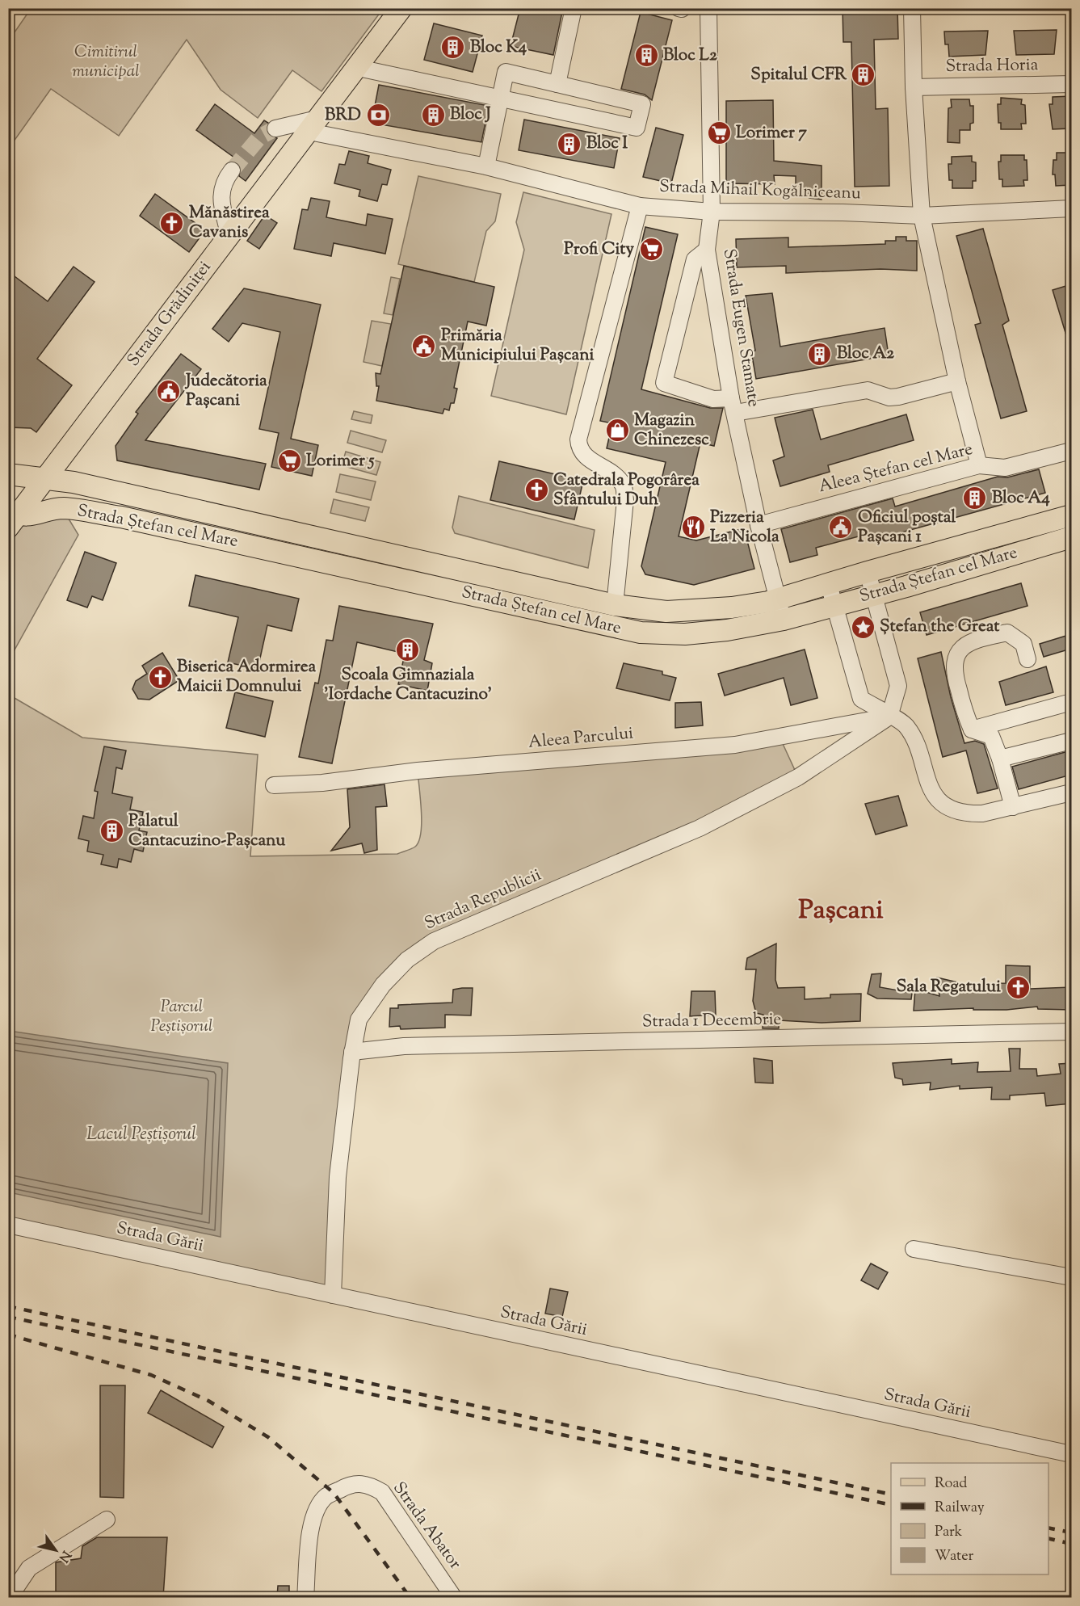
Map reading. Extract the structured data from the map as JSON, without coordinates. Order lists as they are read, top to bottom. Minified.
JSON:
{"streets":{"main road":["Strada Grădiniței","Strada Ștefan cel Mare"],"street":["Strada Horia","Strada Mihail Kogălniceanu","Strada Eugen Stamate","Aleea Ștefan cel Mare","Aleea Parcului","Strada Republicii","Strada 1 Decembrie","Strada Gării","Strada Abator"]},"crossings":[["Strada Mihail Kogălniceanu","Strada Grădiniței"],["Strada Mihail Kogălniceanu","Strada Eugen Stamate"],["Strada Grădiniței","Strada Ștefan cel Mare"],["Strada Eugen Stamate","Aleea Ștefan cel Mare"],["Strada Eugen Stamate","Strada Ștefan cel Mare"],["Aleea Parcului","Strada Republicii"],["Strada Republicii","Strada 1 Decembrie"],["Strada Republicii","Strada Gării"]],"districts":["Pașcani"],"water":["Lacul Peștișorul"],"parks":["Cimitirul municipal","Parcul Peștișorul"],"places":{"building":["Bloc K4","Bloc L2","Spitalul CFR","Bloc J","Bloc I","Bloc A2","Bloc A4","Scoala Gimnaziala 'Iordache Cantacuzino'","Palatul Cantacuzino-Pașcanu"],"bank":["BRD"],"supermarket":["Lorimer 7","Profi City","Lorimer 5"],"church":["Mănăstirea Cavanis","Catedrala Pogorârea Sfântului Duh","Biserica Adormirea Maicii Domnului","Sala Regatului"],"public building":["Primăria Municipiului Pașcani","Judecătoria Pașcani","Oficiul poștal Pașcani 1"],"shop":["Magazin Chinezesc"],"restaurant":["Pizzeria La Nicola"],"place":["Ștefan the Great"]},"legend":["Road","Railway","Park","Water"],"north":"bottom right"}
